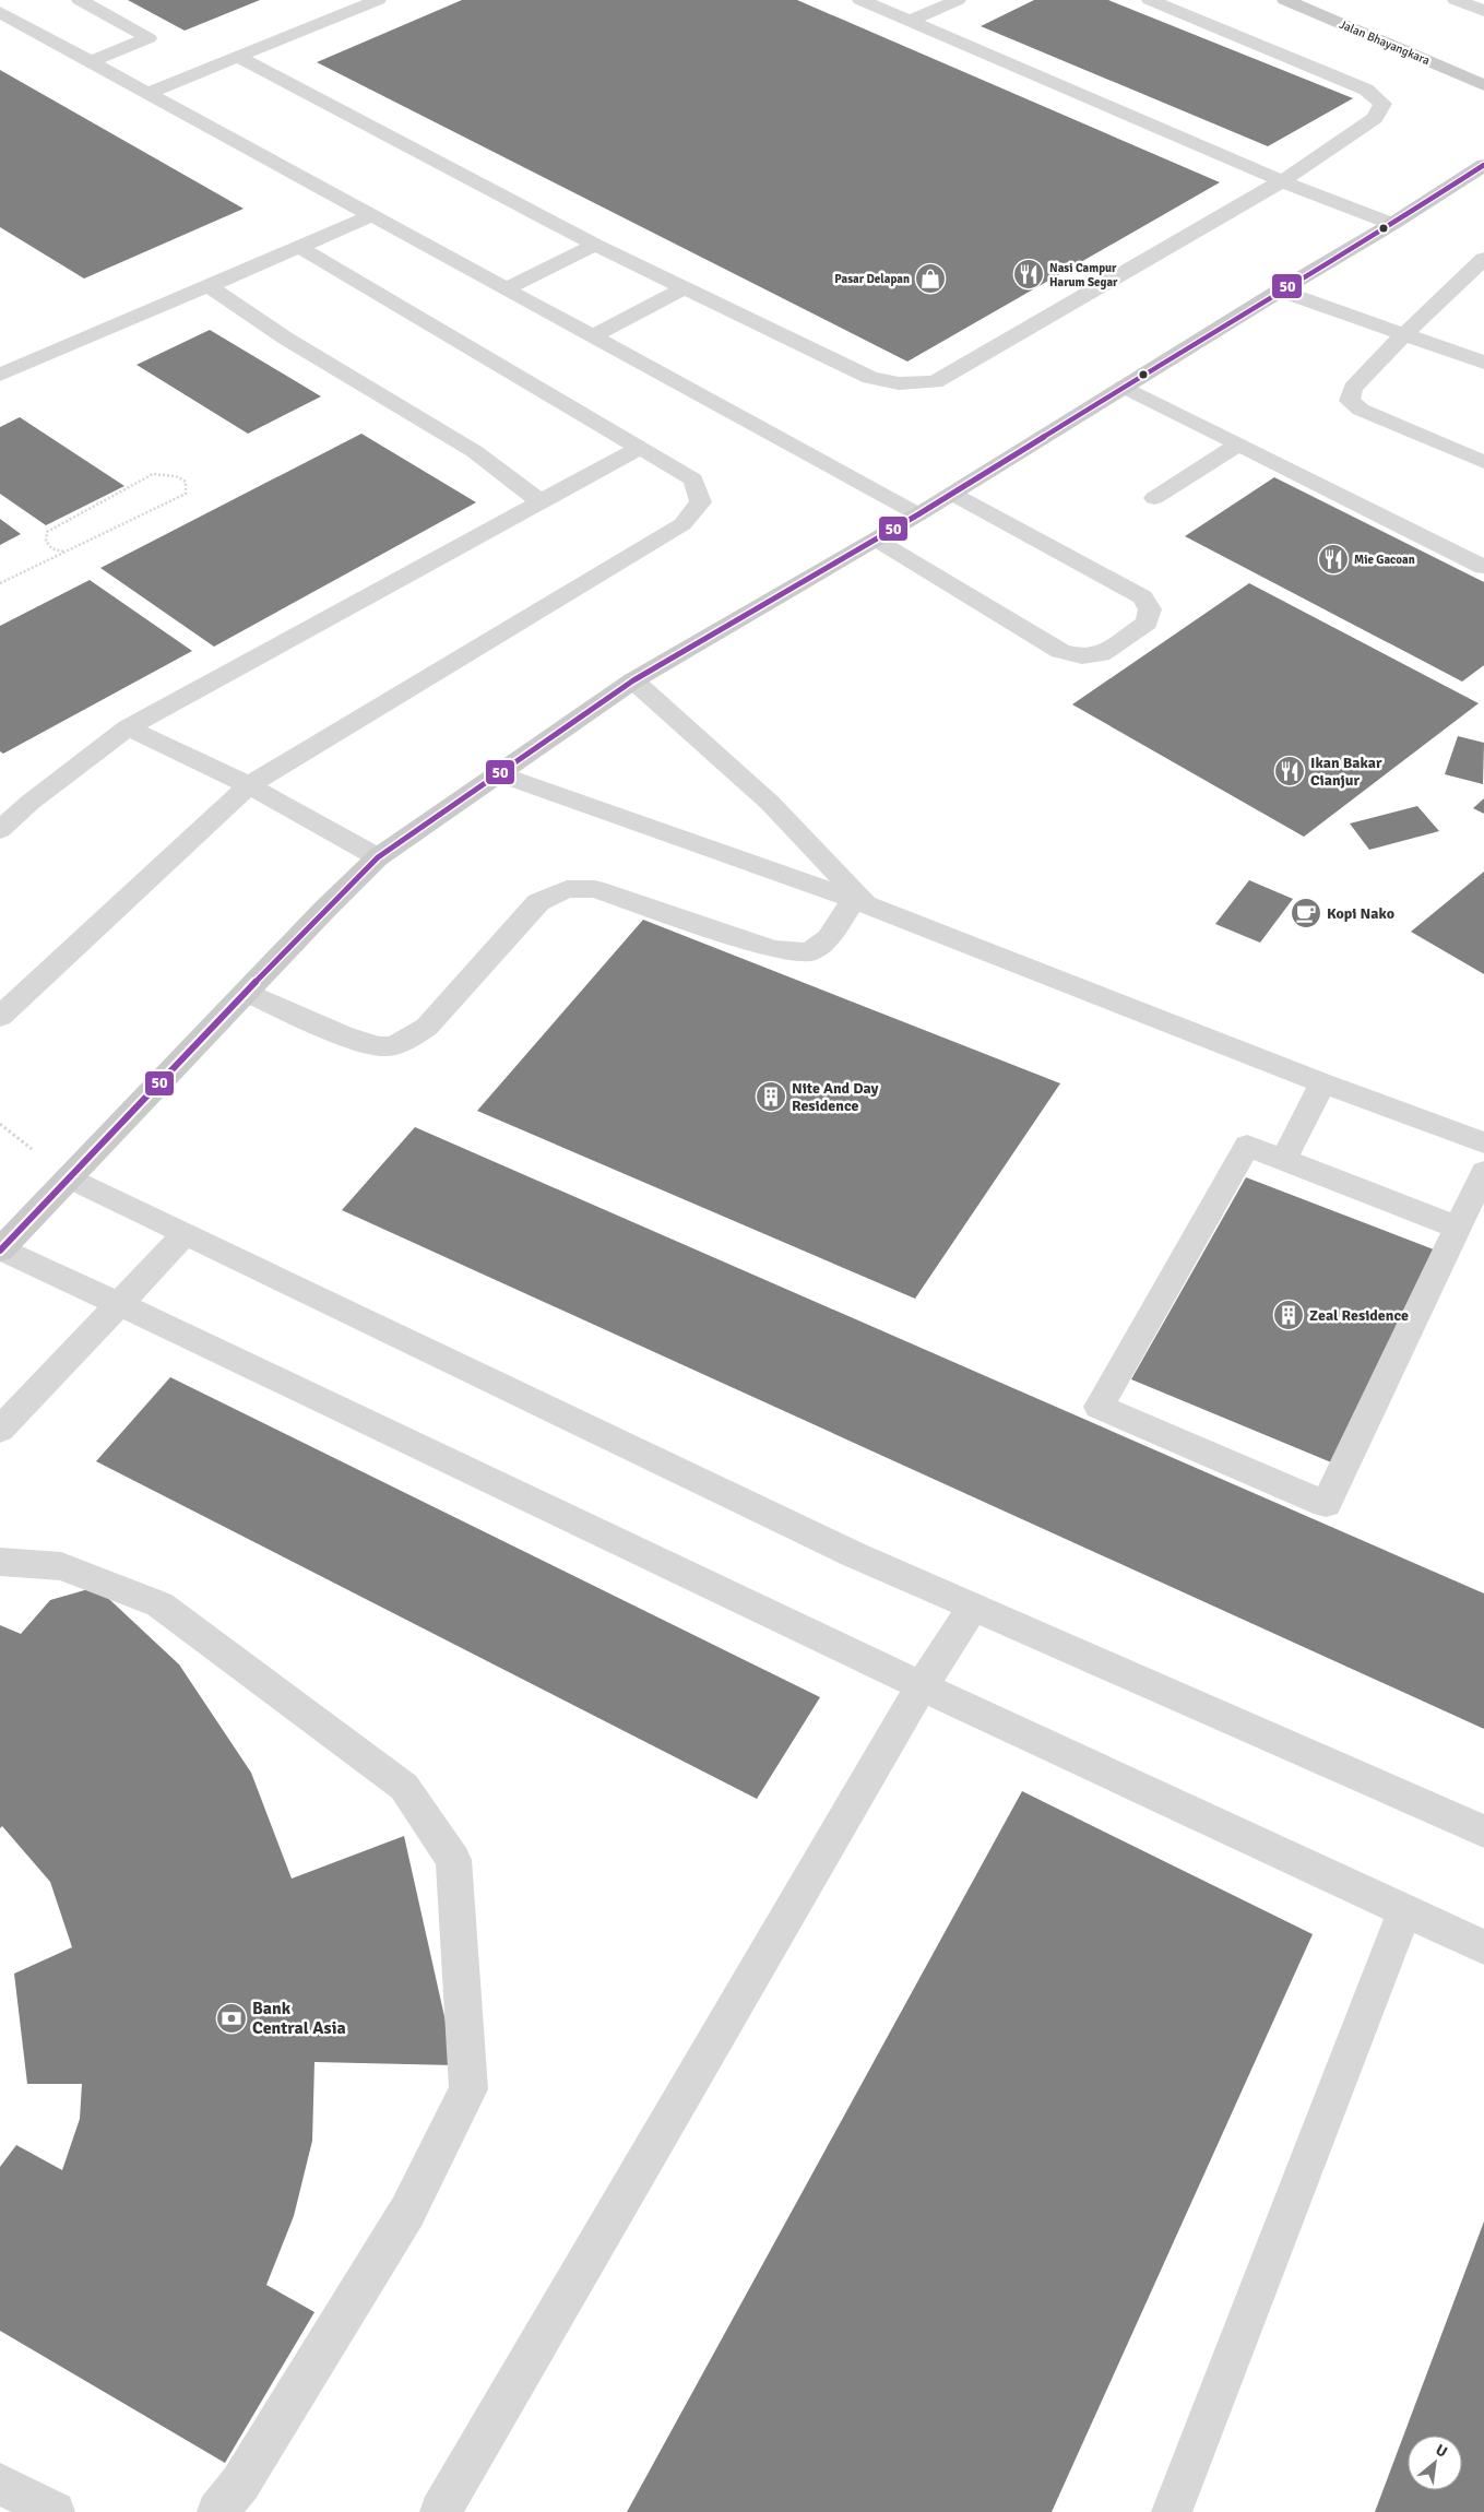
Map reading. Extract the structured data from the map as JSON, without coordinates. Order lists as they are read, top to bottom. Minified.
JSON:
{"streets":{"main road":["Jalan Bhayangkara"]},"places":{"restaurant":["Nasi Campur Harum Segar","Mie Gacoan","Ikan Bakar Cianjur"],"shop":["Pasar Delapan"],"cafe":["Kopi Nako"],"building":["Nite And Day Residence","Zeal Residence"],"bank":["Bank Central Asia"]},"lines":["transit line 50"],"north":"top right"}
